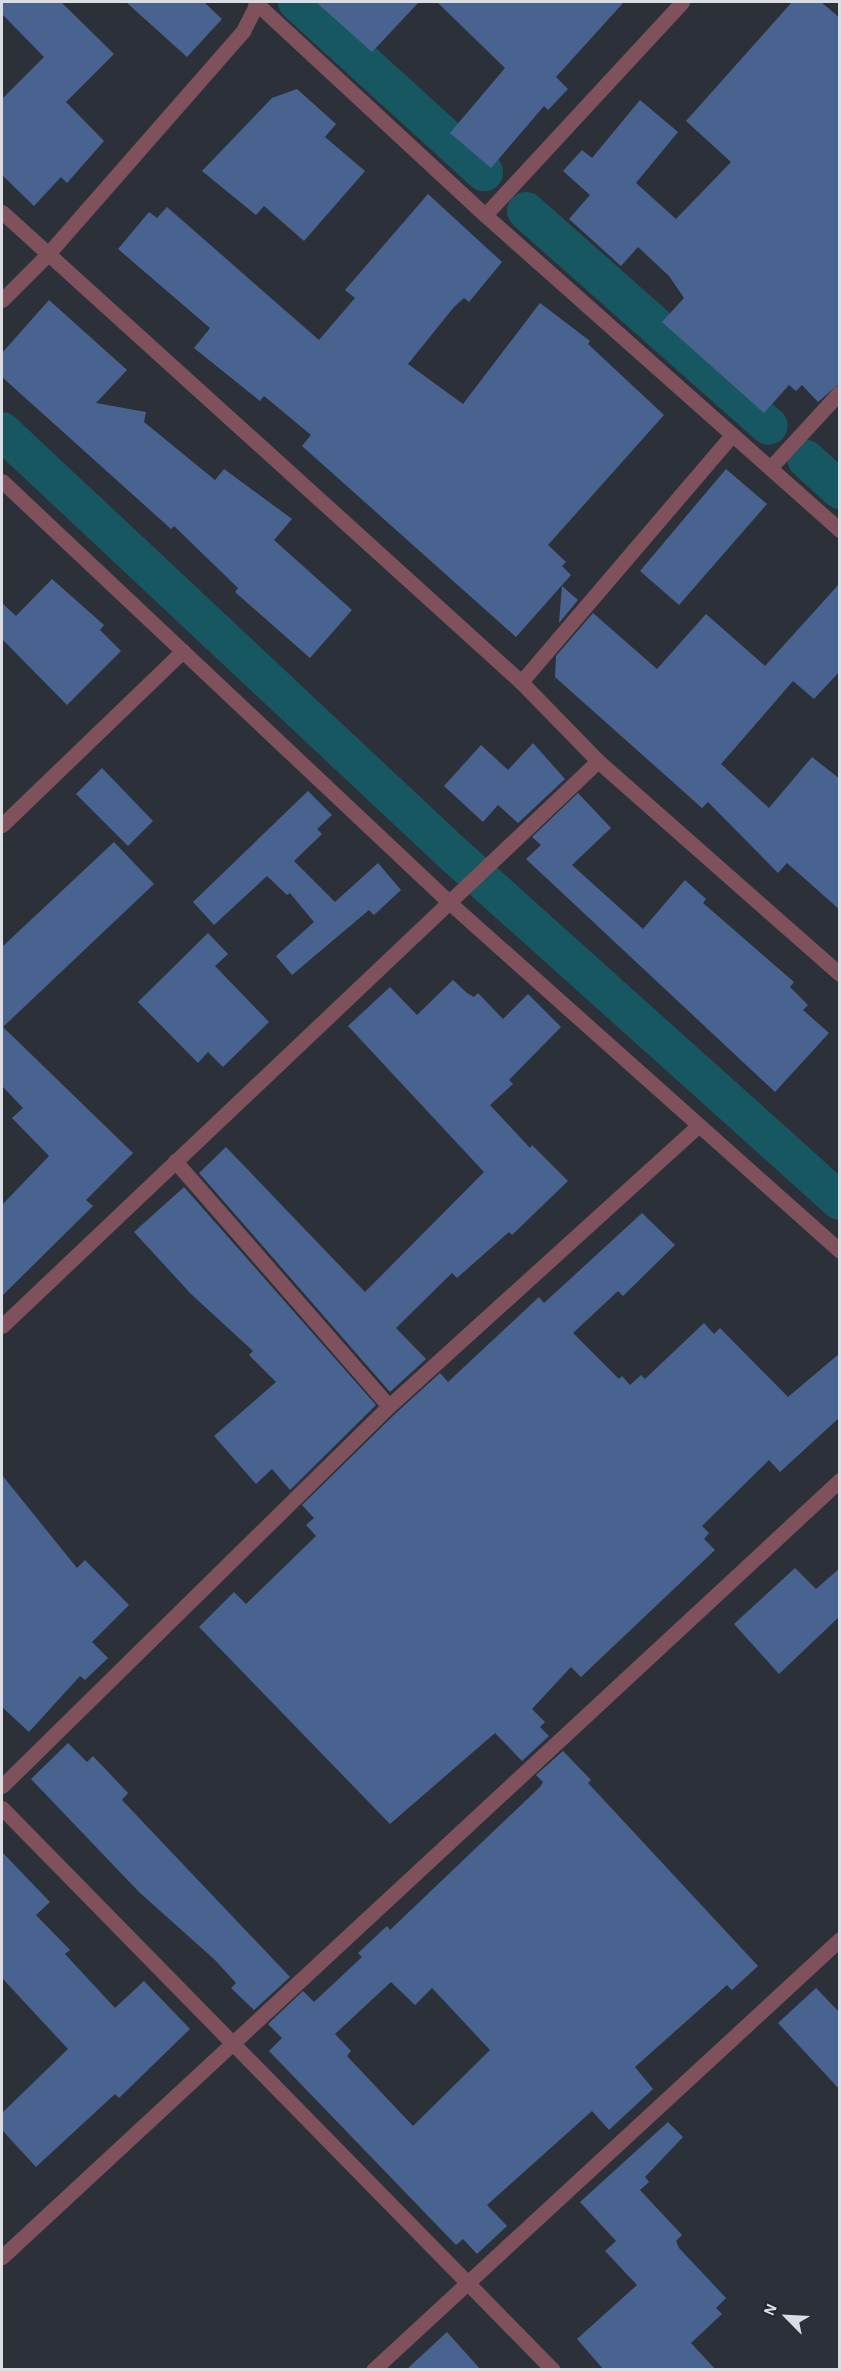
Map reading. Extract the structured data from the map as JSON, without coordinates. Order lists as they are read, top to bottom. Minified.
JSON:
{"north":"top left"}
